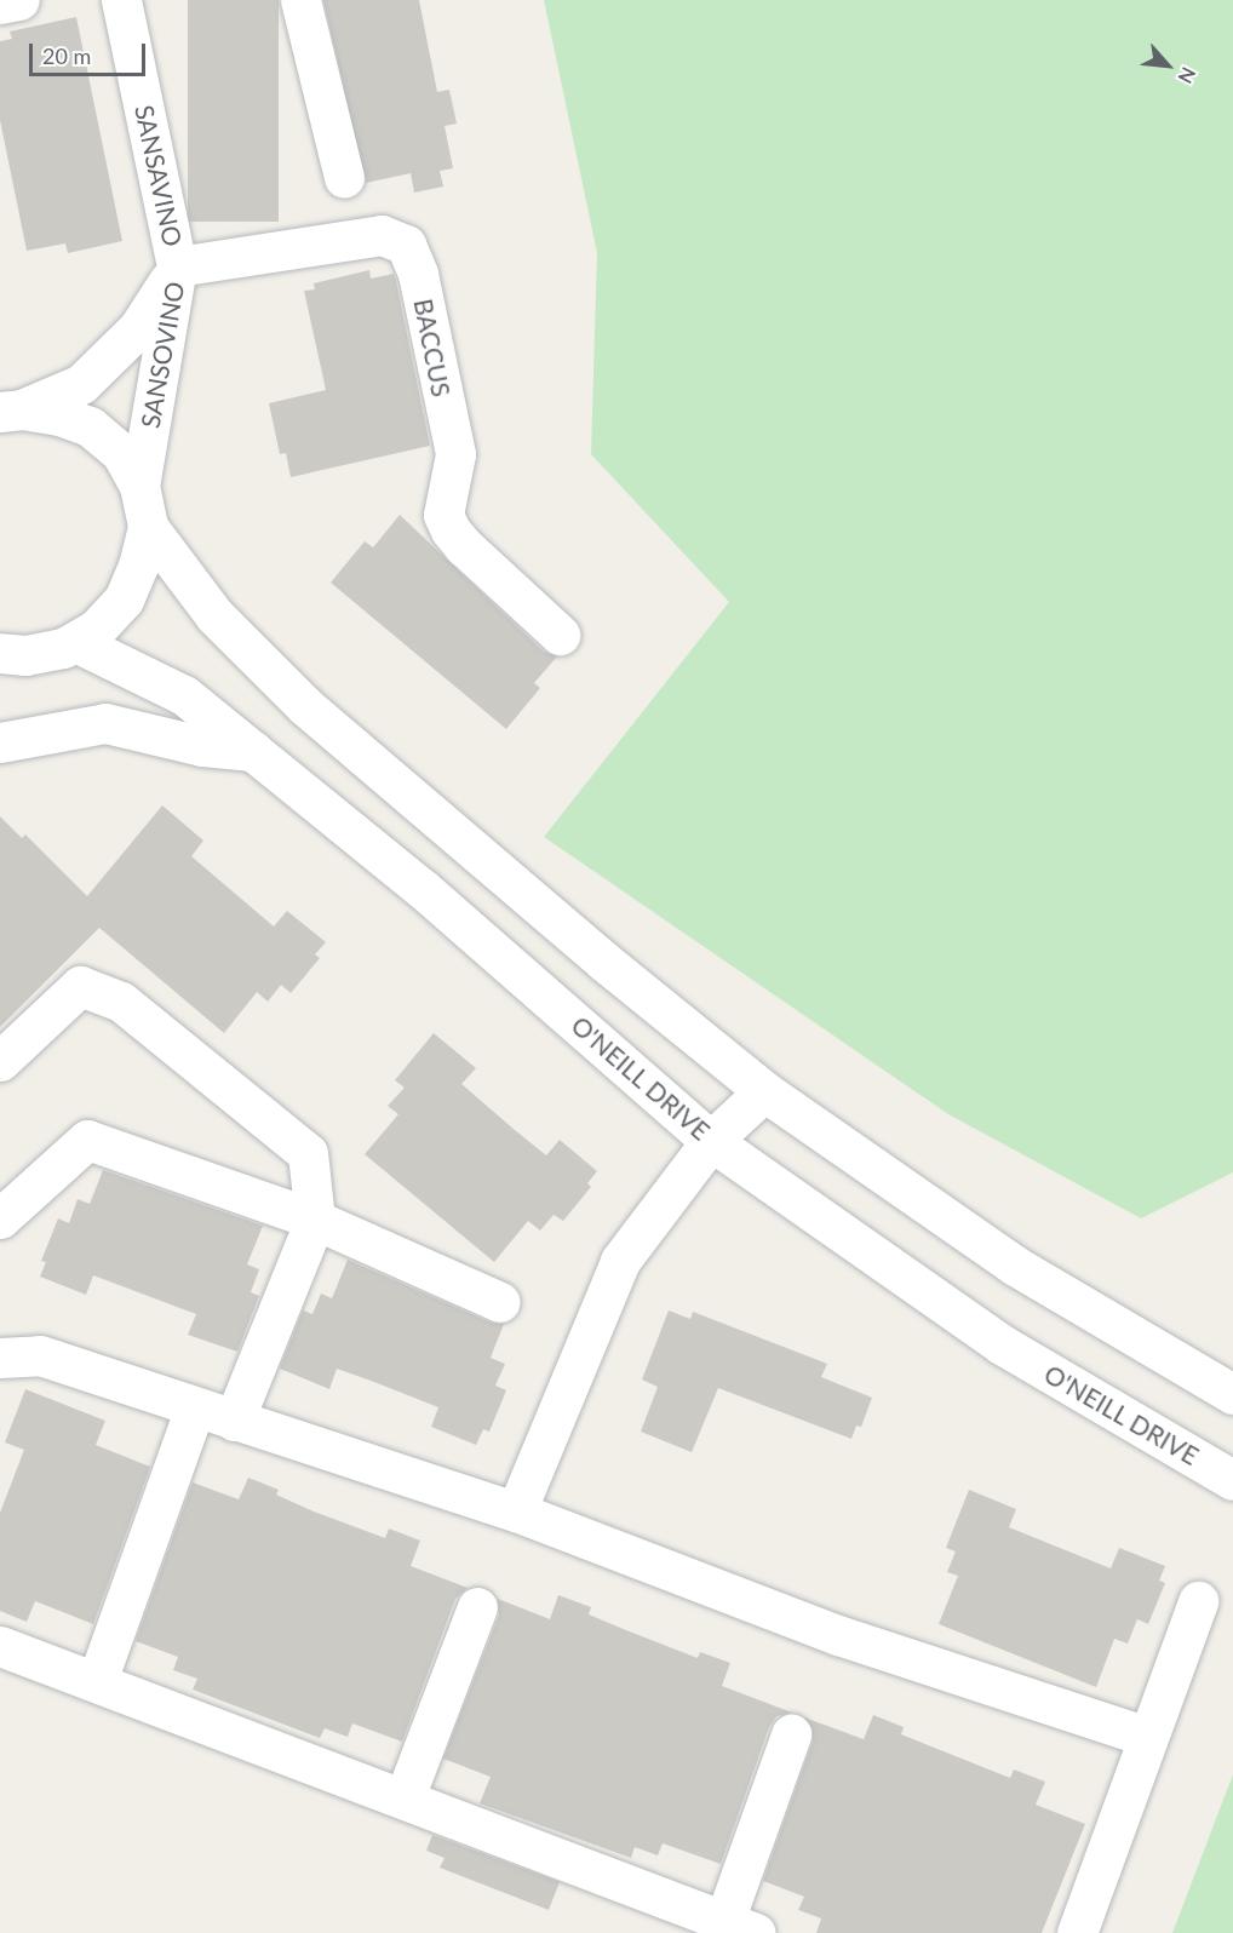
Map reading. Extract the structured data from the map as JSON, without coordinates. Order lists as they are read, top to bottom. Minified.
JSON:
{"streets":{"street":["SANSAVINO","BACCUS","SANSOVINO","O'NEILL DRIVE"]},"crossings":[["SANSAVINO","BACCUS"],["SANSAVINO","SANSOVINO"],["BACCUS","SANSOVINO"]],"scale_bar":"20 m","north":"bottom right"}
